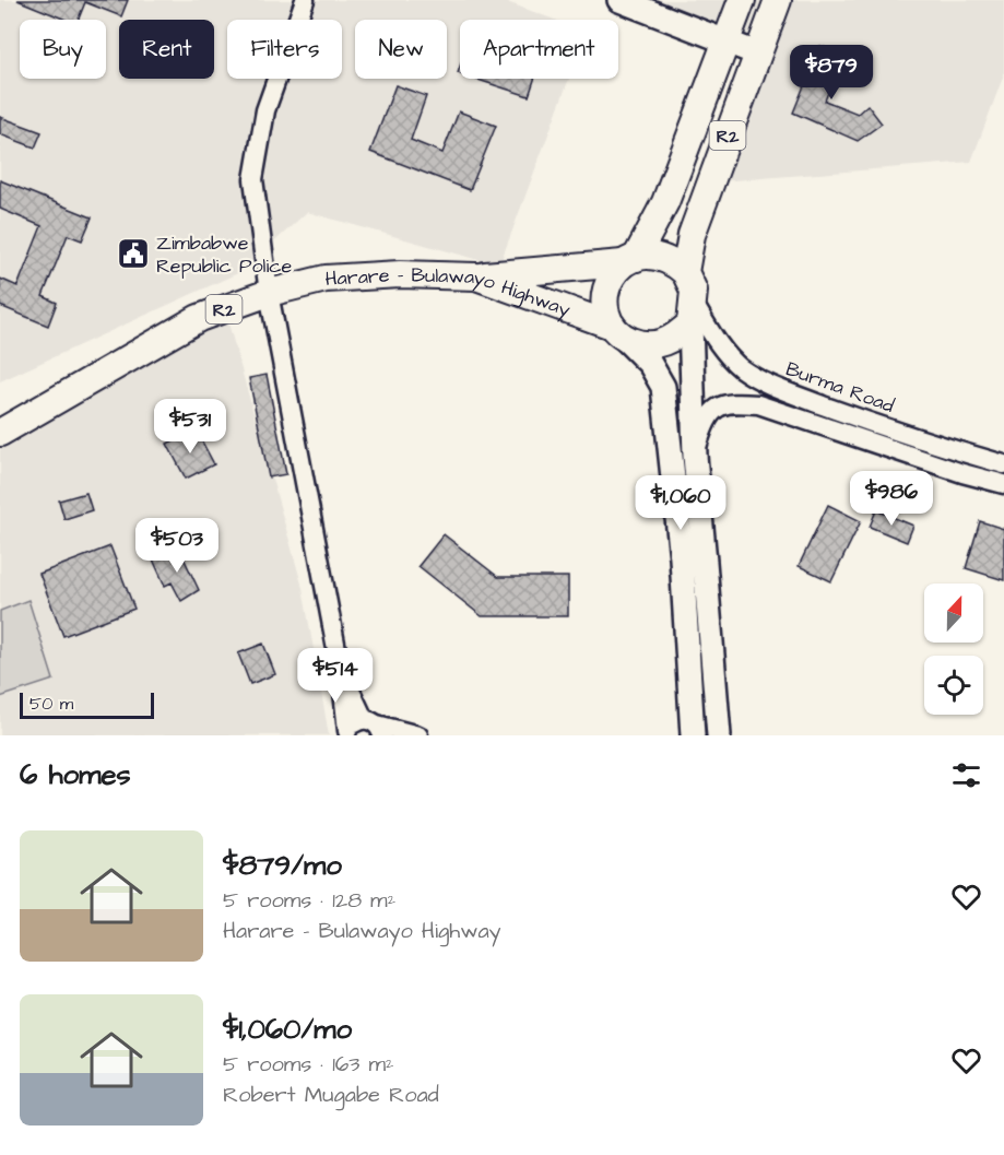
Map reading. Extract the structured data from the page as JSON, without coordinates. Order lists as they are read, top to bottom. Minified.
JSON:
{"streets":{"highway":["R2","Harare - Bulawayo Highway"],"street":["Burma Road"]},"crossings":[["R2","Harare - Bulawayo Highway"],["R2","Burma Road"],["Harare - Bulawayo Highway","Burma Road"]],"places":{"public building":["Zimbabwe Republic Police"]},"scale_bar":"50 m","north":"top","page":{"chip":["Buy","Rent","Filters","New","Apartment"],"price":["$879","$531","$986","$1,060","$503","$514"],"scale":"50 m","heading":"6 homes","list":[{"name":"$879/mo","note":"5 rooms · 128 m² · Harare - Bulawayo Highway"},{"name":"$1,060/mo","note":"5 rooms · 163 m² · Robert Mugabe Road"}]}}
